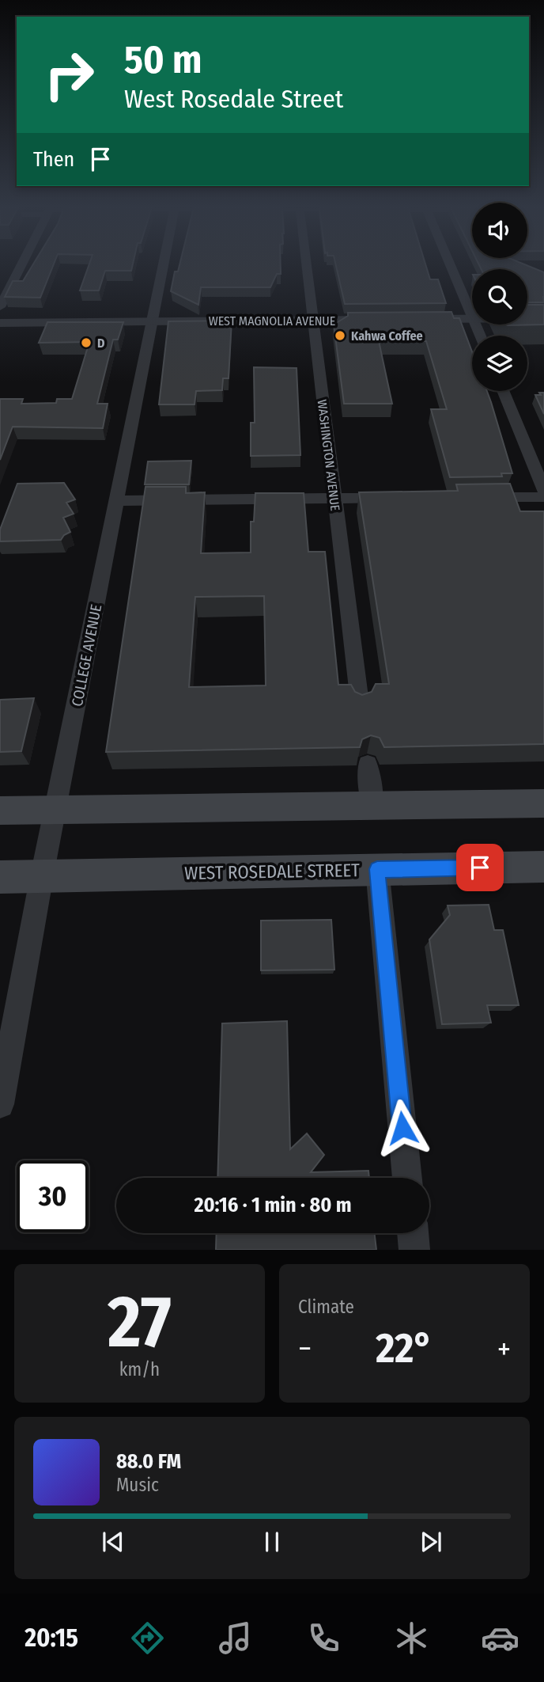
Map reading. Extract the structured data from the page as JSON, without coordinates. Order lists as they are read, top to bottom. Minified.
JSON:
{"streets":{"main road":["WEST ROSEDALE STREET"],"street":["WEST MAGNOLIA AVENUE","WASHINGTON AVENUE","COLLEGE AVENUE"]},"crossings":[["WEST MAGNOLIA AVENUE","WASHINGTON AVENUE"],["WEST MAGNOLIA AVENUE","COLLEGE AVENUE"],["COLLEGE AVENUE","WEST ROSEDALE STREET"]],"places":["Kahwa Coffee","D"],"page":{"turn":["50 m","West Rosedale Street"],"then":"Then","limit":"30","trip":"20:16 · 1 min · 80 m","tile":[["27","km/h"],"Climate"],"heat":["−","22°","+"],"song":["88.0 FM","Music"],"tabs":"20:15"}}
